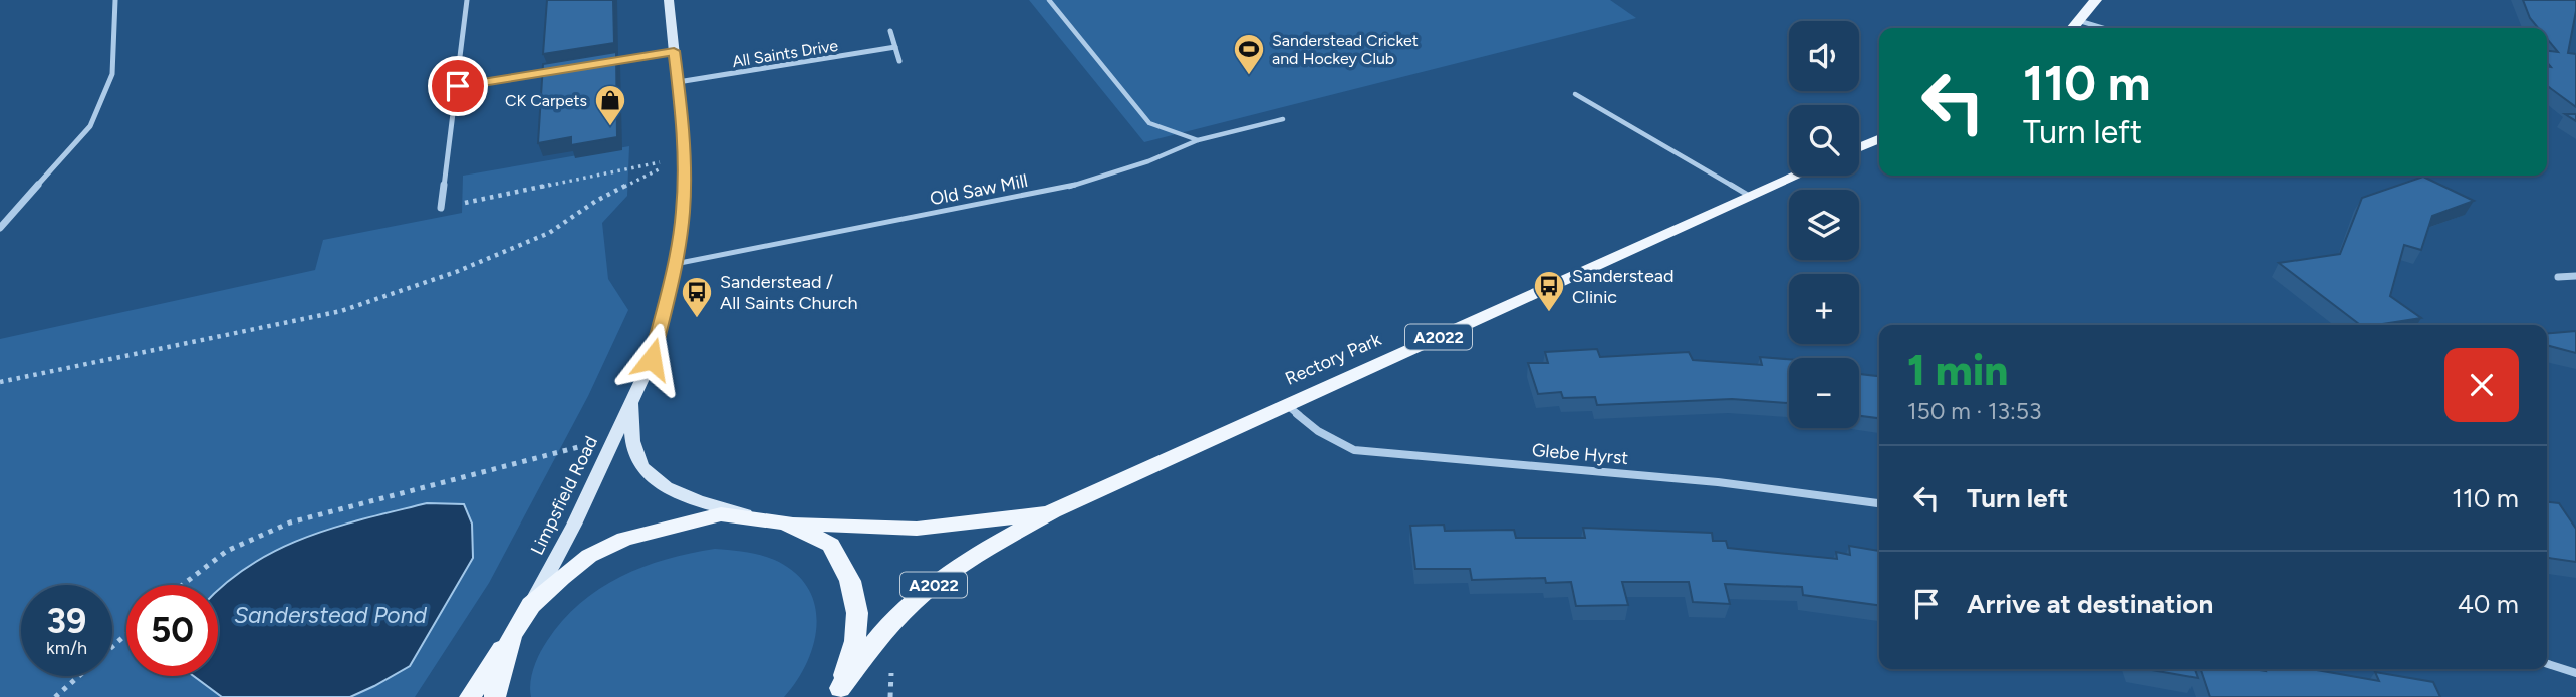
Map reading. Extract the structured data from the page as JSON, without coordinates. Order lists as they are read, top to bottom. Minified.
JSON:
{"streets":{"main road":["A2022","Rectory Park","Limpsfield Road"],"street":["All Saints Drive","Glebe Hyrst"],"lane":["Old Saw Mill"]},"crossings":[["All Saints Drive","Limpsfield Road"],["Old Saw Mill","Limpsfield Road"],["Rectory Park","Glebe Hyrst"]],"water":["Sanderstead Pond"],"places":{"sports":["Sanderstead Cricket and Hockey Club"],"shop":["CK Carpets"],"bus stop":["Sanderstead Clinic","Sanderstead / All Saints Church"]},"page":{"map_buttons":["+","−"],"turn":["110 m","Turn left"],"heading":["1 min","150 m · 13:53"],"list":[{"name":"Turn left","value":"110 m"},{"name":"Arrive at destination","value":"40 m"}],"speed":"39 km/h","limit":"50"}}
